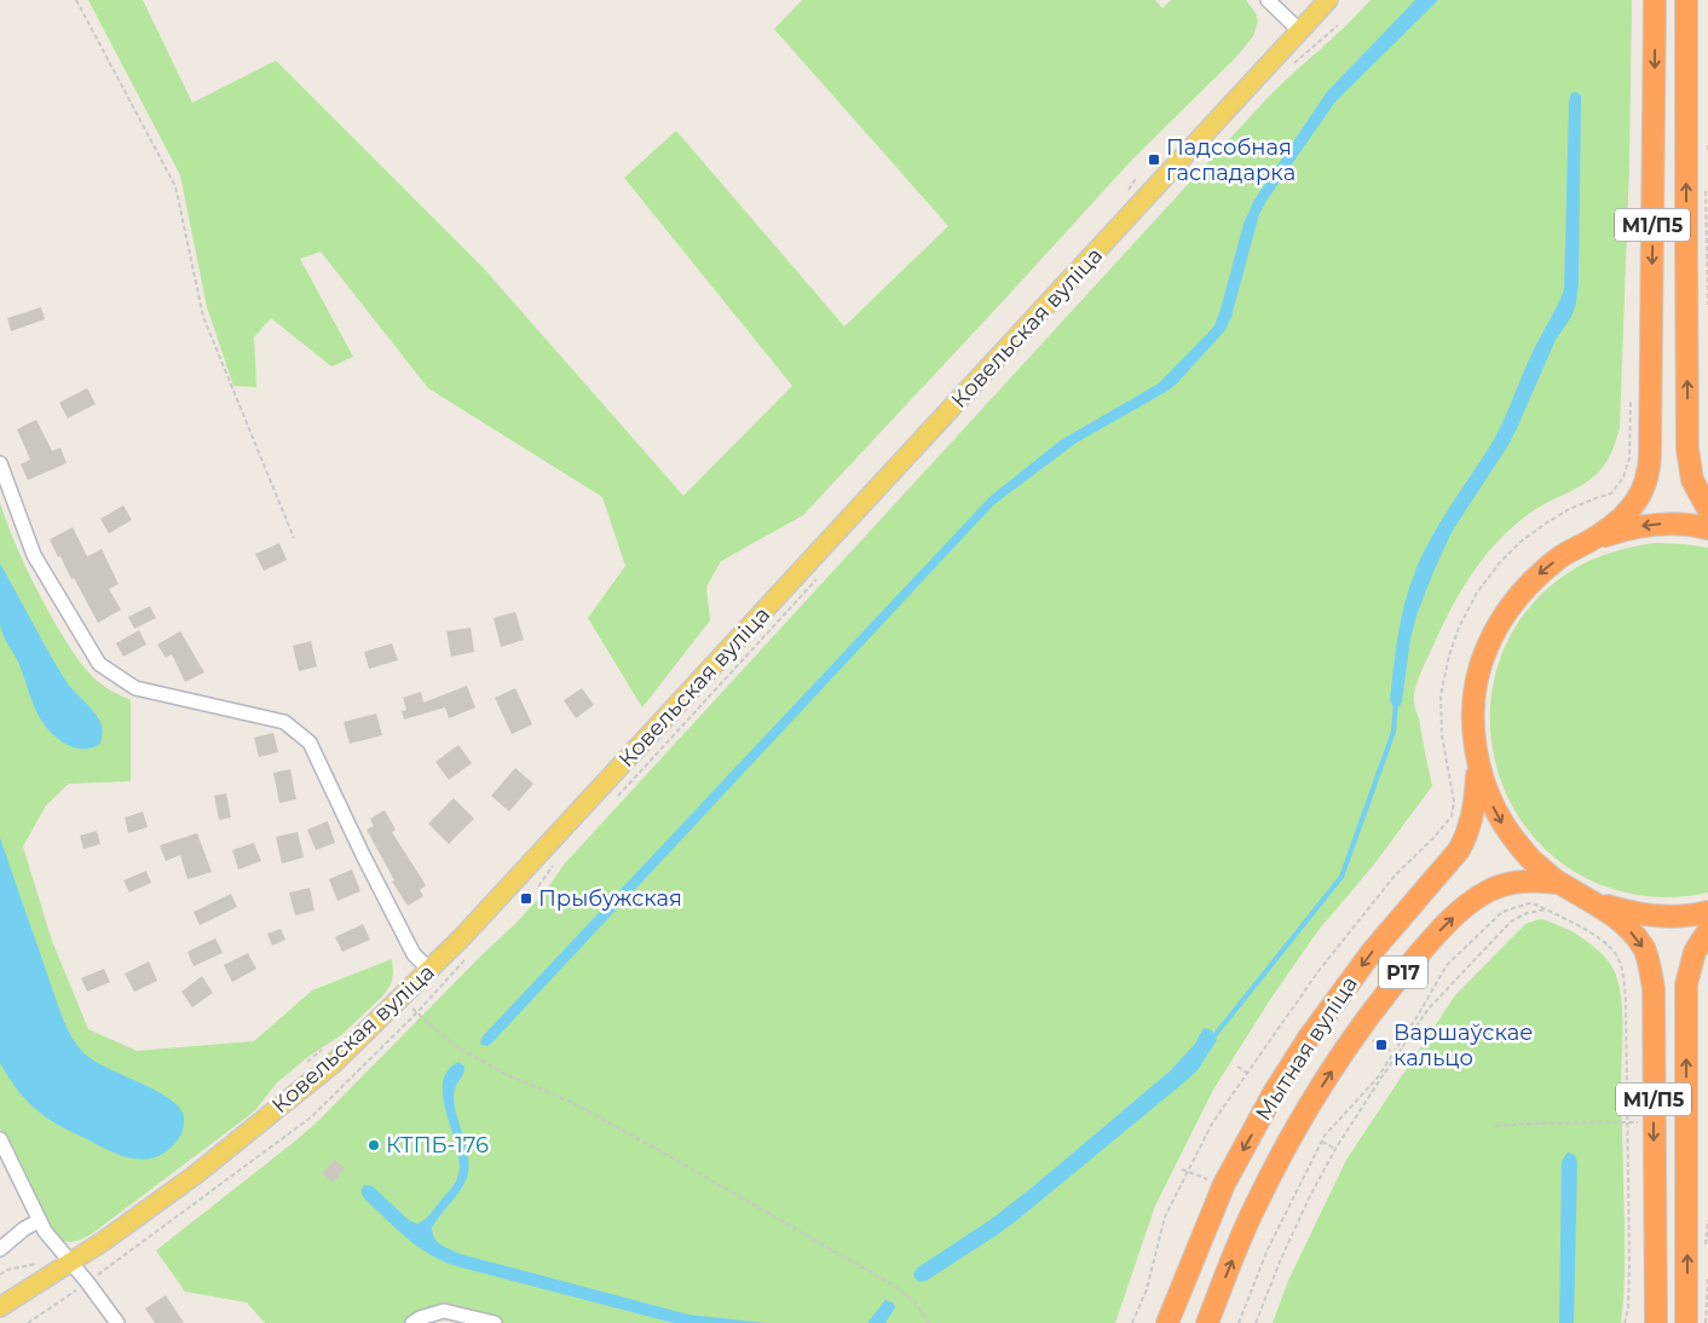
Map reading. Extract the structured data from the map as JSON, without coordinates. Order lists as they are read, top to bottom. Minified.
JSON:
{"streets":{"highway":["М1/П5","Р17","Мытная вуліца"],"main road":["Ковельская вуліца"]},"crossings":[["М1/П5","Мытная вуліца"]],"places":{"transit":["Падсобная гаспадарка","Прыбужская","Варшаўскае кальцо"],"other":["КТПБ-176"]}}
